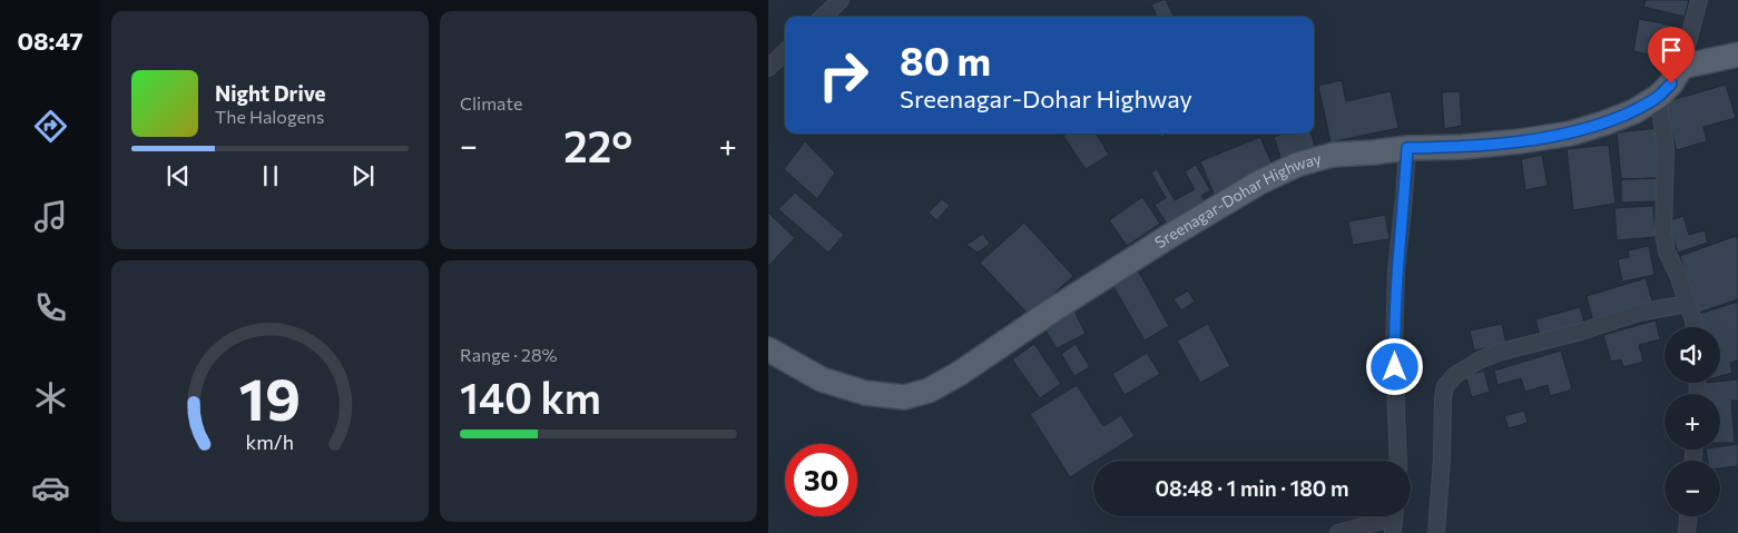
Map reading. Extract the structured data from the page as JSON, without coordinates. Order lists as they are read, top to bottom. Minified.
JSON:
{"streets":{"main road":["Sreenagar-Dohar Highway"]},"page":{"tabs":"08:47","tile":["Climate",["Range · 28%","140 km"]],"turn":["80 m","Sreenagar-Dohar Highway"],"song":["Night Drive","The Halogens"],"heat":["−","22°","+"],"map_buttons":["+","−"],"limit":"30","trip":"08:48 · 1 min · 180 m","gauge":["19","km/h"]}}
